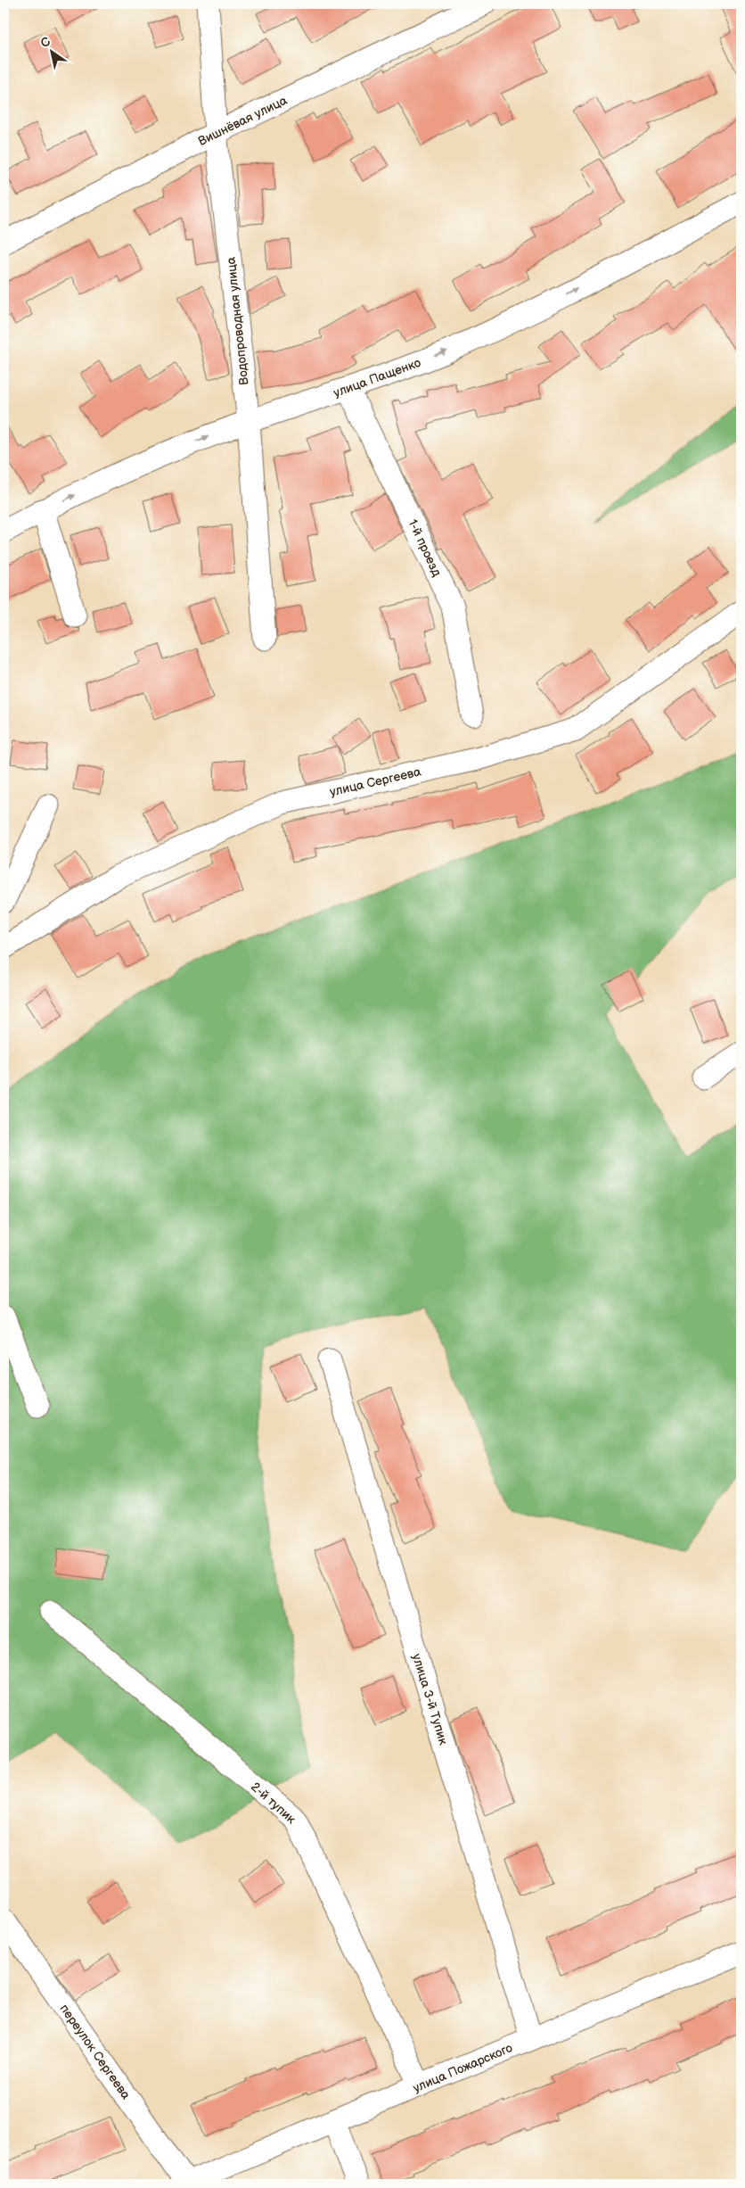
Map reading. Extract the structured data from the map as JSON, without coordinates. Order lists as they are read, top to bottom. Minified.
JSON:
{"streets":{"street":["Вишнёвая улица","Водопроводная улица","улица Пащенко","1-й проезд","улица Сергеева","улица 3-й Тупик","2-й тупик","переулок Сергеева","улица Пожарского"]},"crossings":[["Вишнёвая улица","Водопроводная улица"],["Водопроводная улица","улица Пащенко"],["улица Пащенко","1-й проезд"],["улица 3-й Тупик","улица Пожарского"],["2-й тупик","улица Пожарского"],["переулок Сергеева","улица Пожарского"]],"one_way":["улица Пащенко"],"north":"top left"}
